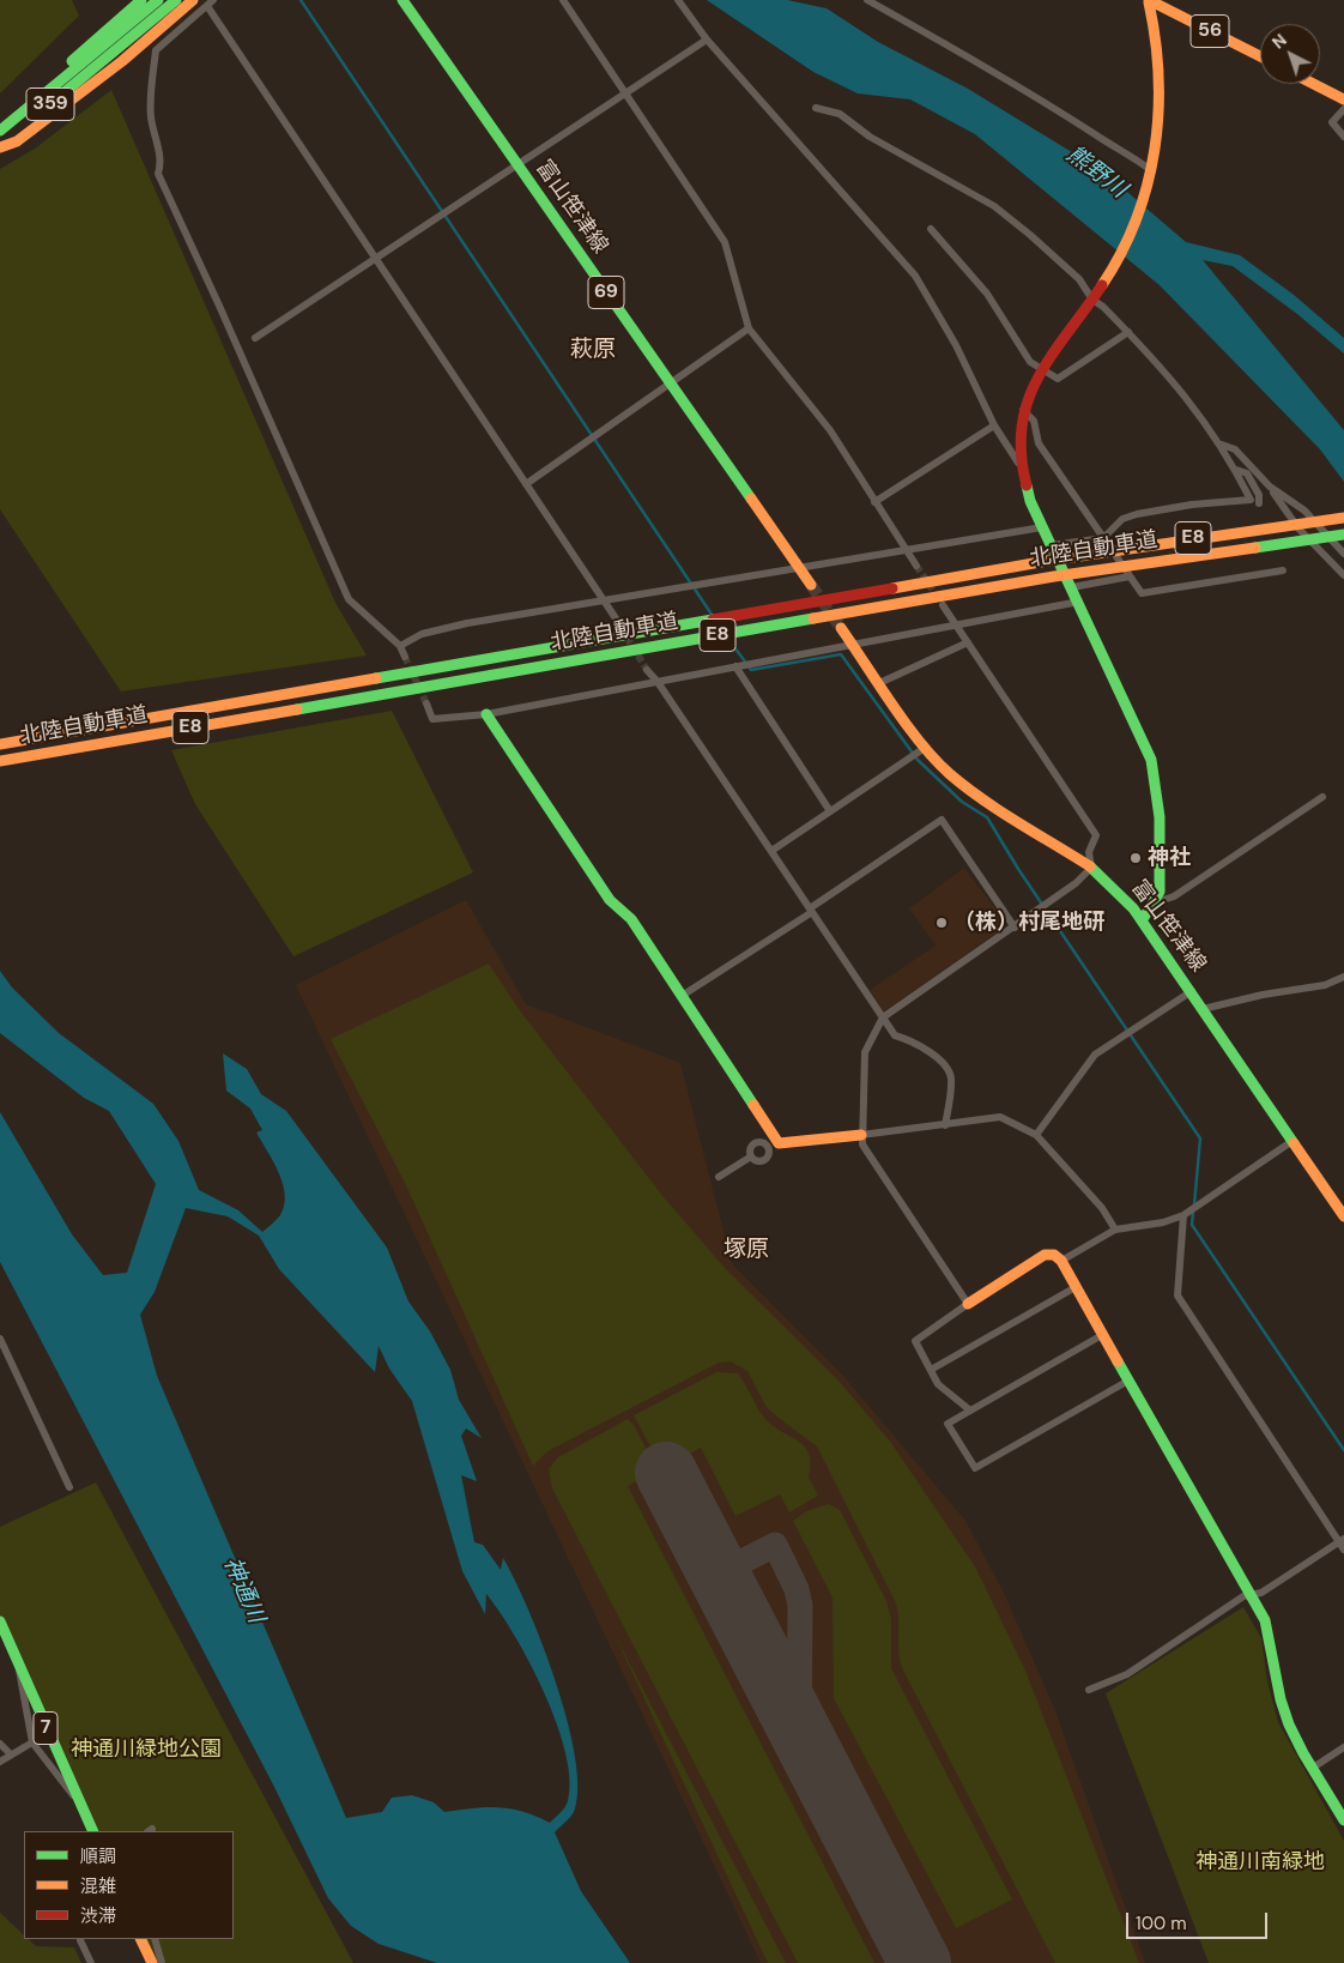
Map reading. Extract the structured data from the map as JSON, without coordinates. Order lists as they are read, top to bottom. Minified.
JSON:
{"streets":{"main road":["56","359","富山笹津線","69","E8","北陸自動車道","7"]},"districts":["萩原","塚原"],"water":["熊野川","神通川"],"parks":["神通川緑地公園","神通川南緑地"],"places":["神社","（株）村尾地研"],"legend":["順調","混雑","渋滞"],"scale_bar":"100 m","north":"top left"}
